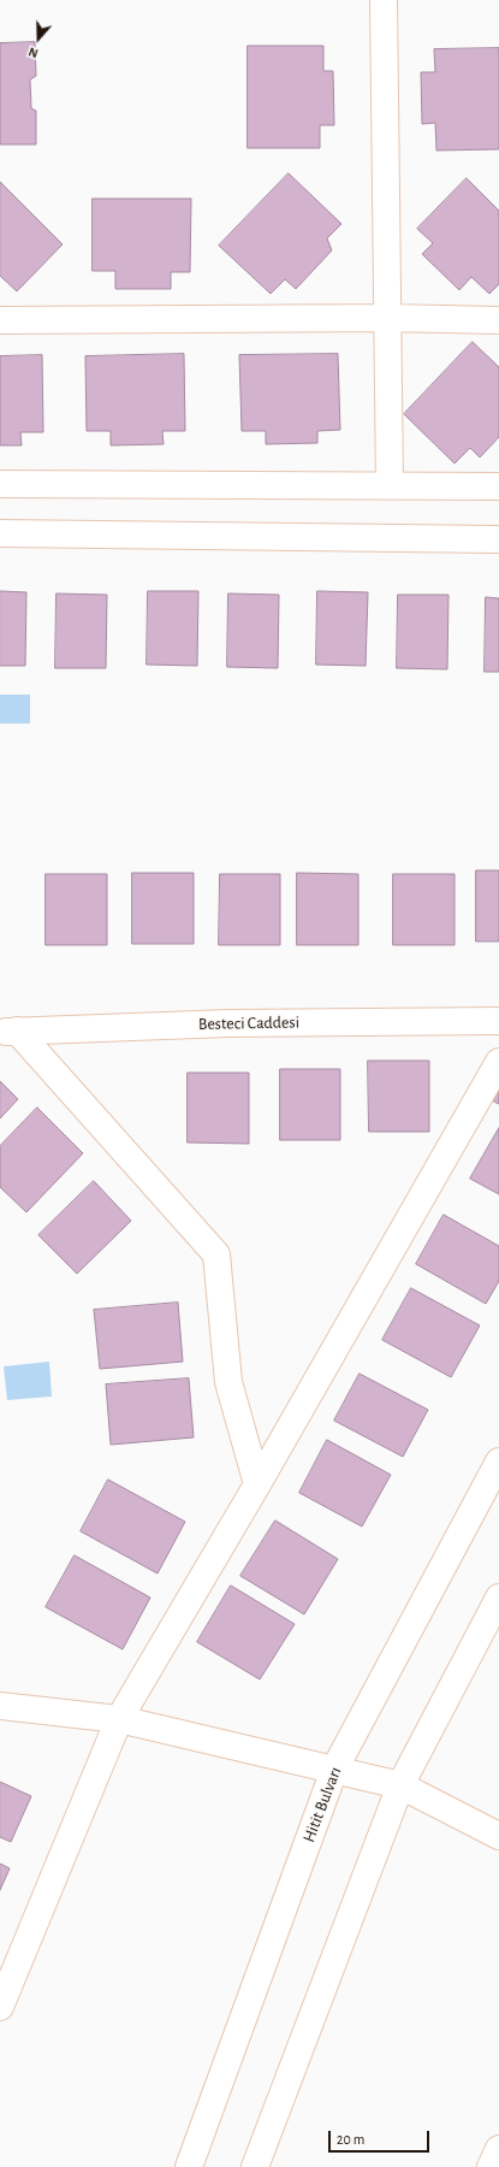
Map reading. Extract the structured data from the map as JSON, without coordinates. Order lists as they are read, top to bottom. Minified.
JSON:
{"streets":{"street":["Besteci Caddesi","Hitit Bulvarı"]},"scale_bar":"20 m","north":"bottom"}
